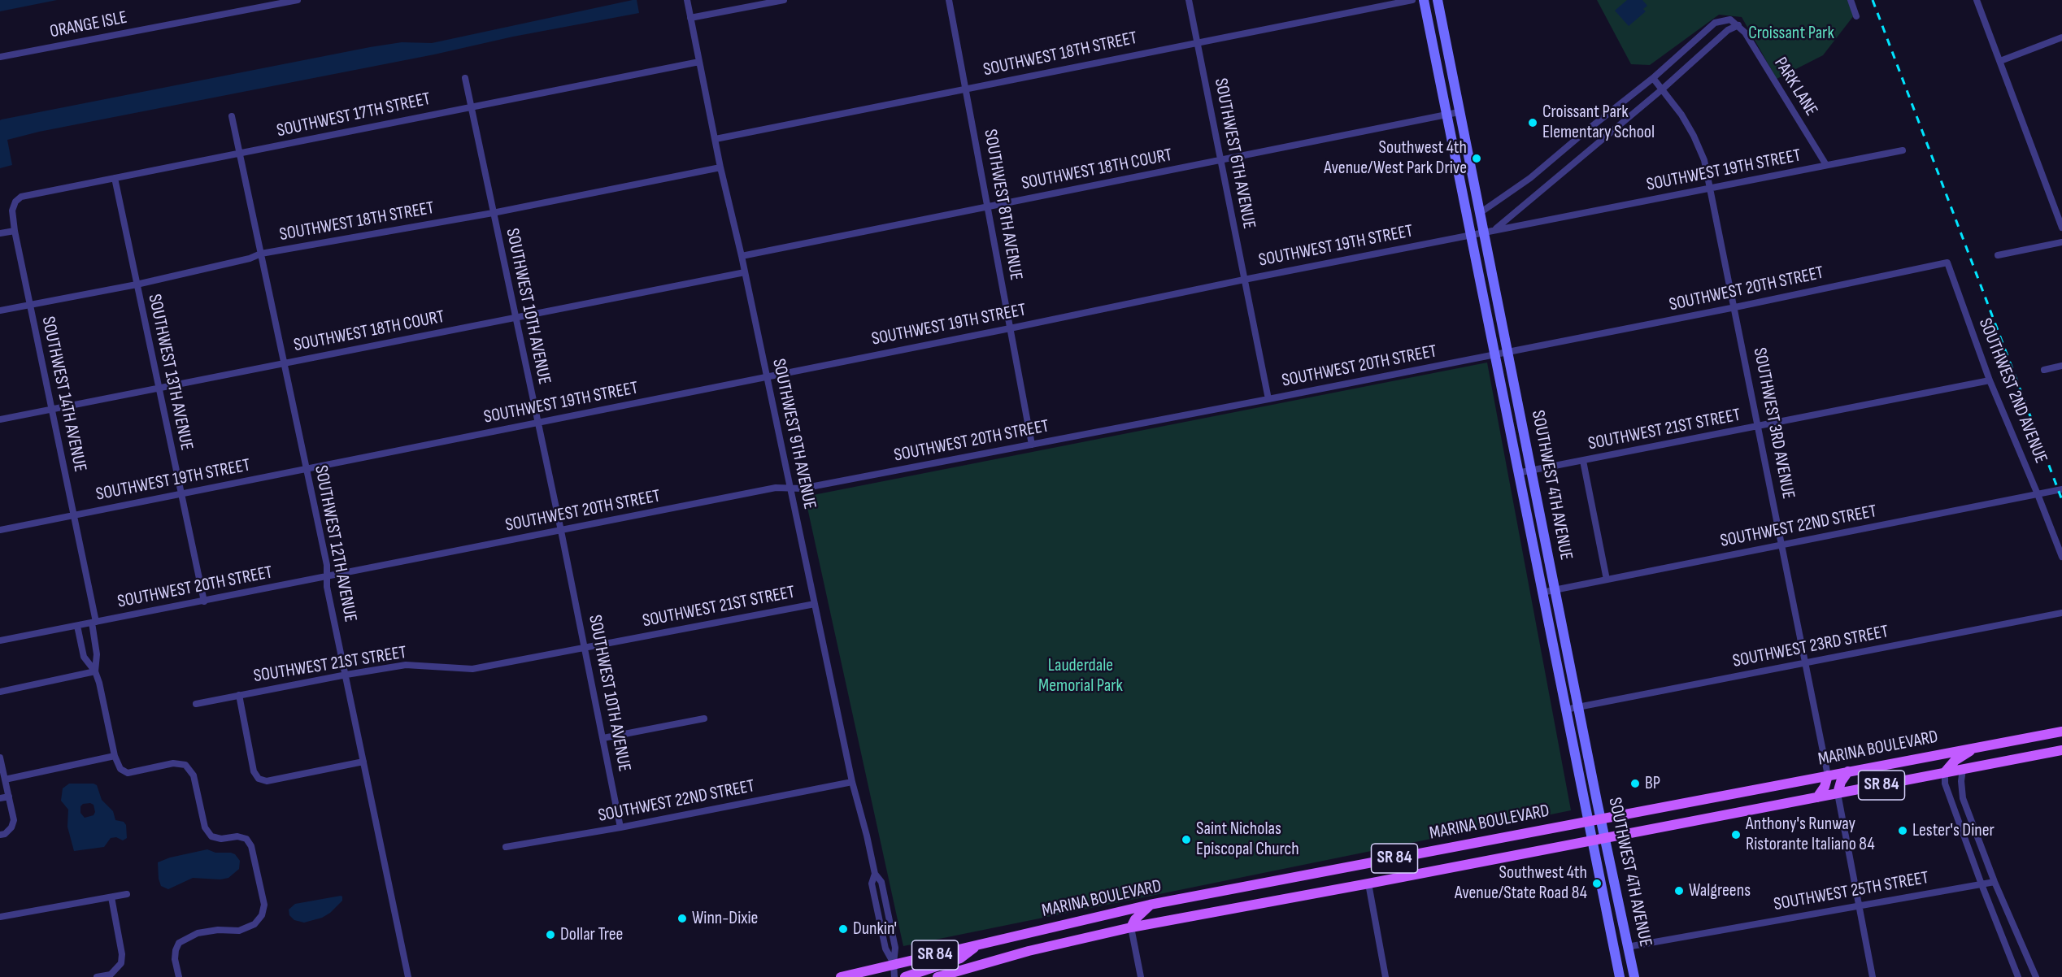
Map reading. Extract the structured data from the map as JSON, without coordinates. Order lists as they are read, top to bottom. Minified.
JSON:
{"streets":{"main road":["SOUTHWEST 4TH AVENUE","MARINA BOULEVARD","SR 84"],"street":["ORANGE ISLE","SOUTHWEST 18TH STREET","PARK LANE","SOUTHWEST 17TH STREET","SOUTHWEST 6TH AVENUE","SOUTHWEST 18TH COURT","SOUTHWEST 19TH STREET","SOUTHWEST 8TH AVENUE","SOUTHWEST 20TH STREET","SOUTHWEST 10TH AVENUE","SOUTHWEST 13TH AVENUE","SOUTHWEST 2ND AVENUE","SOUTHWEST 14TH AVENUE","SOUTHWEST 3RD AVENUE","SOUTHWEST 21ST STREET","SOUTHWEST 9TH AVENUE","SOUTHWEST 22ND STREET","SOUTHWEST 12TH AVENUE","SOUTHWEST 23RD STREET","SOUTHWEST 25TH STREET"]},"crossings":[["SOUTHWEST 18TH STREET","SOUTHWEST 6TH AVENUE"],["SOUTHWEST 18TH STREET","SOUTHWEST 8TH AVENUE"],["SOUTHWEST 18TH STREET","SOUTHWEST 10TH AVENUE"],["SOUTHWEST 18TH STREET","SOUTHWEST 13TH AVENUE"],["SOUTHWEST 18TH STREET","SOUTHWEST 14TH AVENUE"],["SOUTHWEST 18TH STREET","SOUTHWEST 9TH AVENUE"],["SOUTHWEST 18TH STREET","SOUTHWEST 12TH AVENUE"],["PARK LANE","SOUTHWEST 19TH STREET"],["SOUTHWEST 17TH STREET","SOUTHWEST 10TH AVENUE"],["SOUTHWEST 17TH STREET","SOUTHWEST 13TH AVENUE"],["SOUTHWEST 17TH STREET","SOUTHWEST 14TH AVENUE"],["SOUTHWEST 17TH STREET","SOUTHWEST 9TH AVENUE"],["SOUTHWEST 17TH STREET","SOUTHWEST 12TH AVENUE"],["SOUTHWEST 6TH AVENUE","SOUTHWEST 18TH COURT"],["SOUTHWEST 6TH AVENUE","SOUTHWEST 19TH STREET"],["SOUTHWEST 6TH AVENUE","SOUTHWEST 20TH STREET"],["SOUTHWEST 18TH COURT","SOUTHWEST 8TH AVENUE"],["SOUTHWEST 18TH COURT","SOUTHWEST 10TH AVENUE"],["SOUTHWEST 18TH COURT","SOUTHWEST 13TH AVENUE"],["SOUTHWEST 18TH COURT","SOUTHWEST 14TH AVENUE"],["SOUTHWEST 18TH COURT","SOUTHWEST 9TH AVENUE"],["SOUTHWEST 18TH COURT","SOUTHWEST 4TH AVENUE"],["SOUTHWEST 18TH COURT","SOUTHWEST 12TH AVENUE"],["SOUTHWEST 19TH STREET","SOUTHWEST 8TH AVENUE"],["SOUTHWEST 19TH STREET","SOUTHWEST 10TH AVENUE"],["SOUTHWEST 19TH STREET","SOUTHWEST 13TH AVENUE"],["SOUTHWEST 19TH STREET","SOUTHWEST 14TH AVENUE"],["SOUTHWEST 19TH STREET","SOUTHWEST 3RD AVENUE"],["SOUTHWEST 19TH STREET","SOUTHWEST 9TH AVENUE"],["SOUTHWEST 19TH STREET","SOUTHWEST 4TH AVENUE"],["SOUTHWEST 19TH STREET","SOUTHWEST 12TH AVENUE"],["SOUTHWEST 8TH AVENUE","SOUTHWEST 20TH STREET"],["SOUTHWEST 20TH STREET","SOUTHWEST 10TH AVENUE"],["SOUTHWEST 20TH STREET","SOUTHWEST 13TH AVENUE"],["SOUTHWEST 20TH STREET","SOUTHWEST 2ND AVENUE"],["SOUTHWEST 20TH STREET","SOUTHWEST 14TH AVENUE"],["SOUTHWEST 20TH STREET","SOUTHWEST 3RD AVENUE"],["SOUTHWEST 20TH STREET","SOUTHWEST 9TH AVENUE"],["SOUTHWEST 20TH STREET","SOUTHWEST 4TH AVENUE"],["SOUTHWEST 20TH STREET","SOUTHWEST 12TH AVENUE"],["SOUTHWEST 10TH AVENUE","SOUTHWEST 21ST STREET"],["SOUTHWEST 10TH AVENUE","SOUTHWEST 22ND STREET"],["SOUTHWEST 2ND AVENUE","SOUTHWEST 21ST STREET"],["SOUTHWEST 2ND AVENUE","SOUTHWEST 22ND STREET"],["SOUTHWEST 3RD AVENUE","SOUTHWEST 21ST STREET"],["SOUTHWEST 3RD AVENUE","SOUTHWEST 22ND STREET"],["SOUTHWEST 3RD AVENUE","SOUTHWEST 23RD STREET"],["SOUTHWEST 3RD AVENUE","MARINA BOULEVARD"],["SOUTHWEST 21ST STREET","SOUTHWEST 9TH AVENUE"],["SOUTHWEST 21ST STREET","SOUTHWEST 4TH AVENUE"],["SOUTHWEST 21ST STREET","SOUTHWEST 12TH AVENUE"],["SOUTHWEST 9TH AVENUE","SOUTHWEST 22ND STREET"],["SOUTHWEST 9TH AVENUE","MARINA BOULEVARD"],["SOUTHWEST 4TH AVENUE","SOUTHWEST 22ND STREET"],["SOUTHWEST 4TH AVENUE","SOUTHWEST 23RD STREET"],["SOUTHWEST 4TH AVENUE","MARINA BOULEVARD"],["SOUTHWEST 4TH AVENUE","SOUTHWEST 25TH STREET"]],"parks":["Croissant Park","Lauderdale Memorial Park"],"places":["Croissant Park Elementary School","Southwest 4th Avenue/West Park Drive","BP","Lester's Diner","Anthony's Runway Ristorante Italiano 84","Saint Nicholas Episcopal Church","Southwest 4th Avenue/State Road 84","Walgreens","Winn-Dixie","Dunkin'","Dollar Tree"]}
